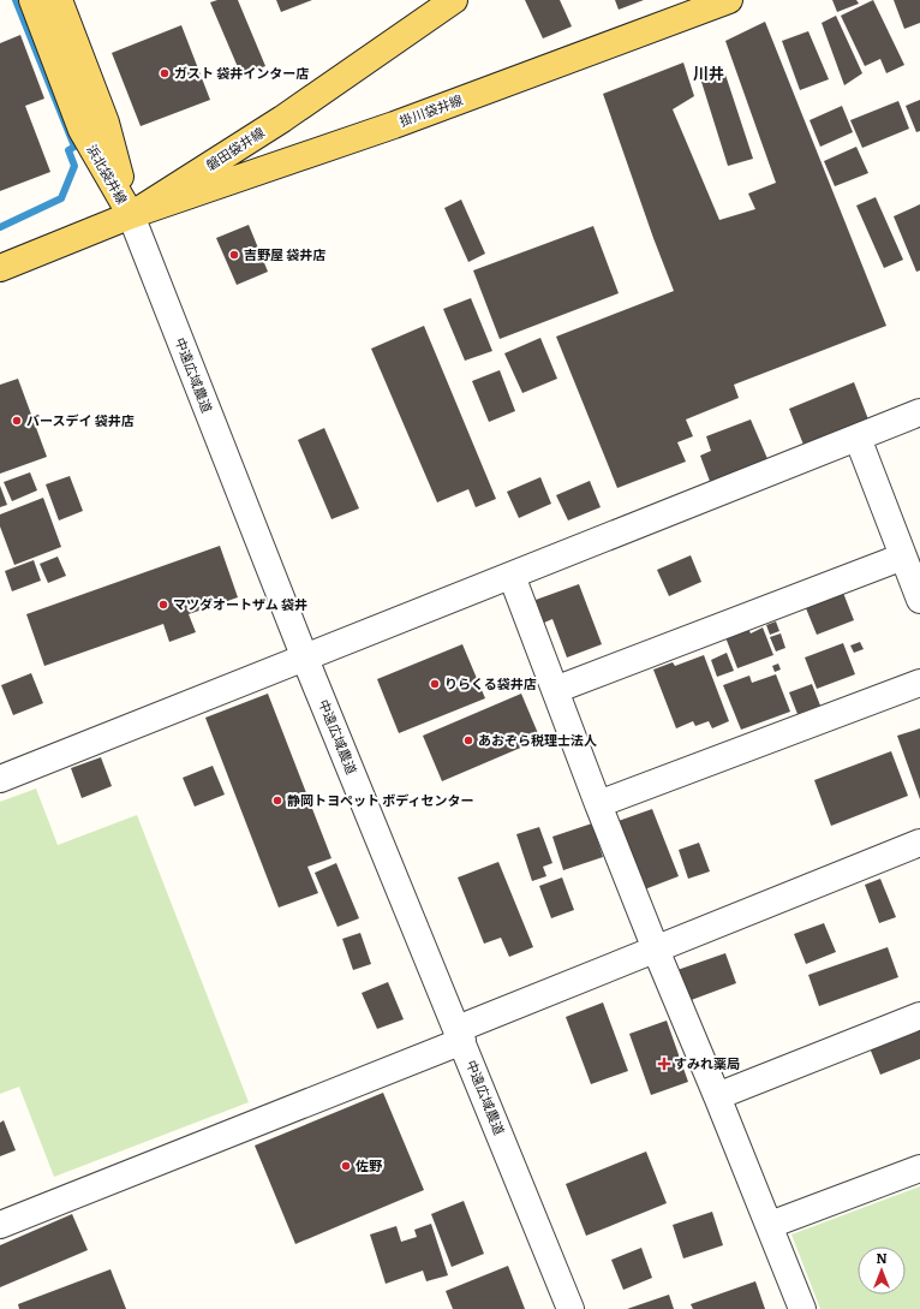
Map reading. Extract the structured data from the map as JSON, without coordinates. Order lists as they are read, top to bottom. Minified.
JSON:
{"streets":{"main road":["掛川袋井線","磐田袋井線","浜北袋井線"],"street":["中遠広域農道"]},"crossings":[["掛川袋井線","磐田袋井線"],["掛川袋井線","浜北袋井線"],["掛川袋井線","中遠広域農道"],["磐田袋井線","浜北袋井線"],["磐田袋井線","中遠広域農道"],["浜北袋井線","中遠広域農道"]],"districts":["川井"],"places":{"other":["ガスト 袋井インター店","吉野屋 袋井店","バースデイ 袋井店","マツダオートザム 袋井","りらくる袋井店","あおぞら税理士法人","静岡トヨペット ボディセンター","佐野"],"health":["すみれ薬局"]},"north":"top"}
